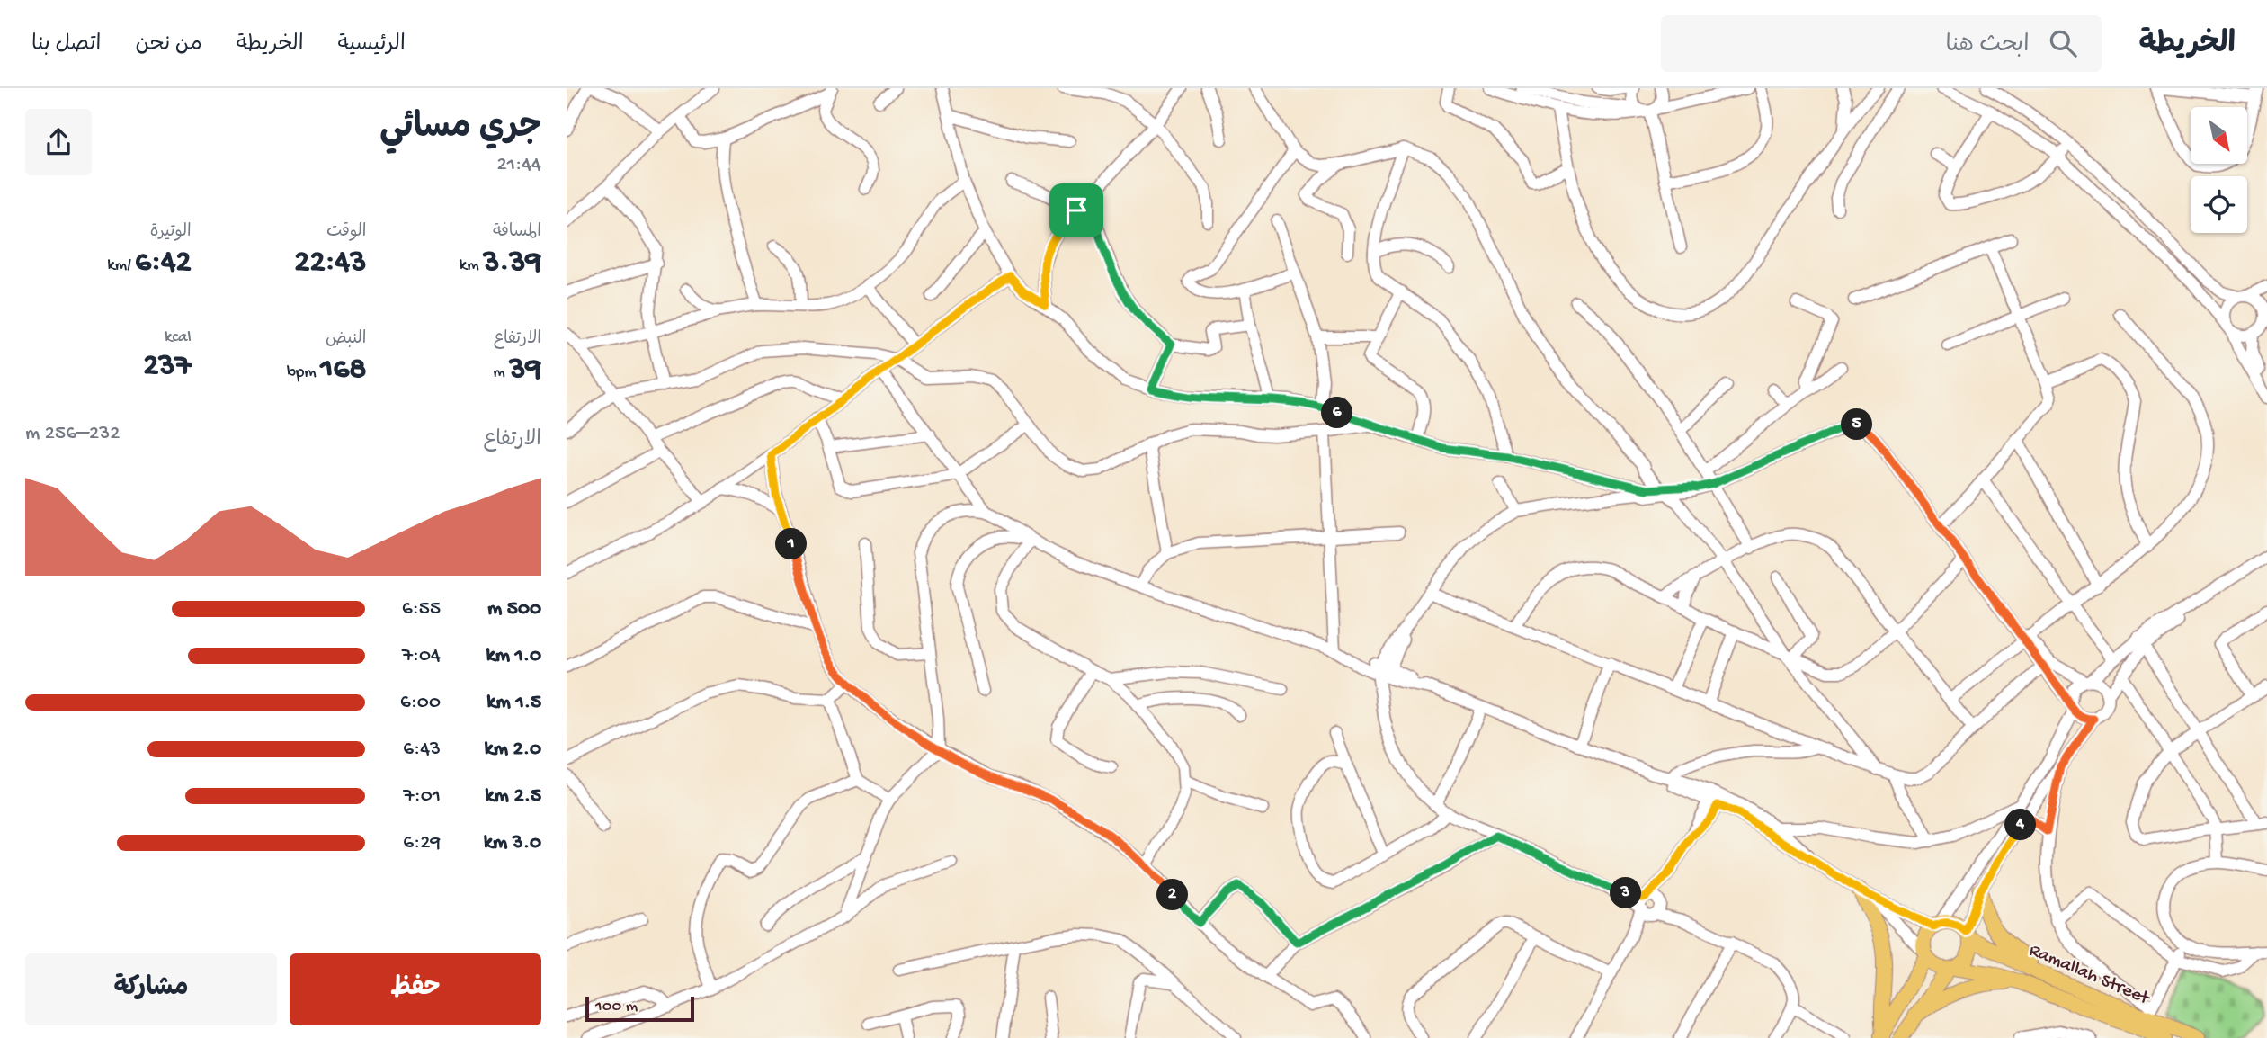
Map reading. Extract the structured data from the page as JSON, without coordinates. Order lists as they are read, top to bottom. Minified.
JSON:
{"streets":{"main road":["Ramallah Street"]},"scale_bar":"100 m","north":"bottom right","page":{"header":"الخريطة","search":"ابحث هنا","nav":["الرئيسية","الخريطة","من نحن","اتصل بنا"],"heading":["جري مسائي","21:44"],"stats":[["المسافة","3.39 km"],["الوقت","22:43"],["الوتيرة","6:42 /km"],["الارتفاع","39 m"],["النبض","168 bpm"],["kcal","237"]],"pins":["6","5","1","4","3","2"],"chart":["الارتفاع","232–256 m"],"list":[{"name":"500 m","note":"6:55"},{"name":"1.0 km","note":"7:04"},{"name":"1.5 km","note":"6:00"},{"name":"2.0 km","note":"6:43"},{"name":"2.5 km","note":"7:01"},{"name":"3.0 km","note":"6:29"}],"buttons":["حفظ","مشاركة"],"scale":"100 m"}}
